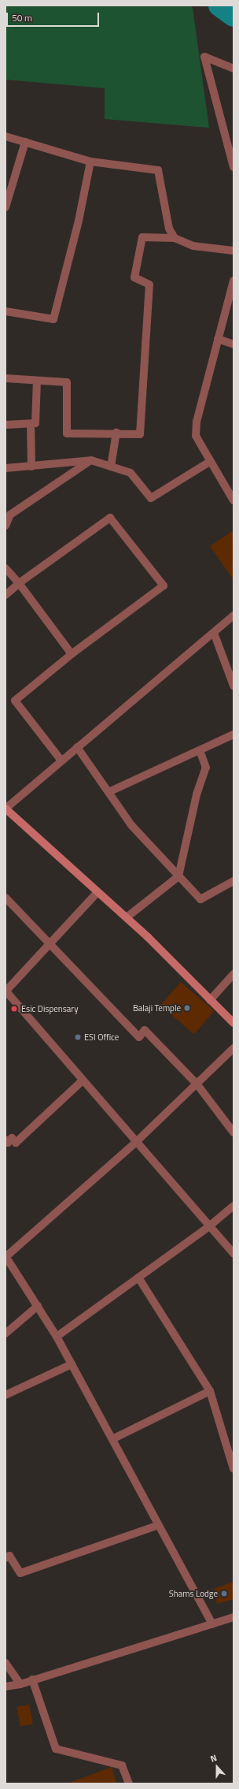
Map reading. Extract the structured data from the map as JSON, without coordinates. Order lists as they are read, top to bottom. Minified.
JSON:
{"places":["Balaji Temple","Esic Dispensary","ESI Office","Shams Lodge"],"scale_bar":"50 m","north":"top"}
